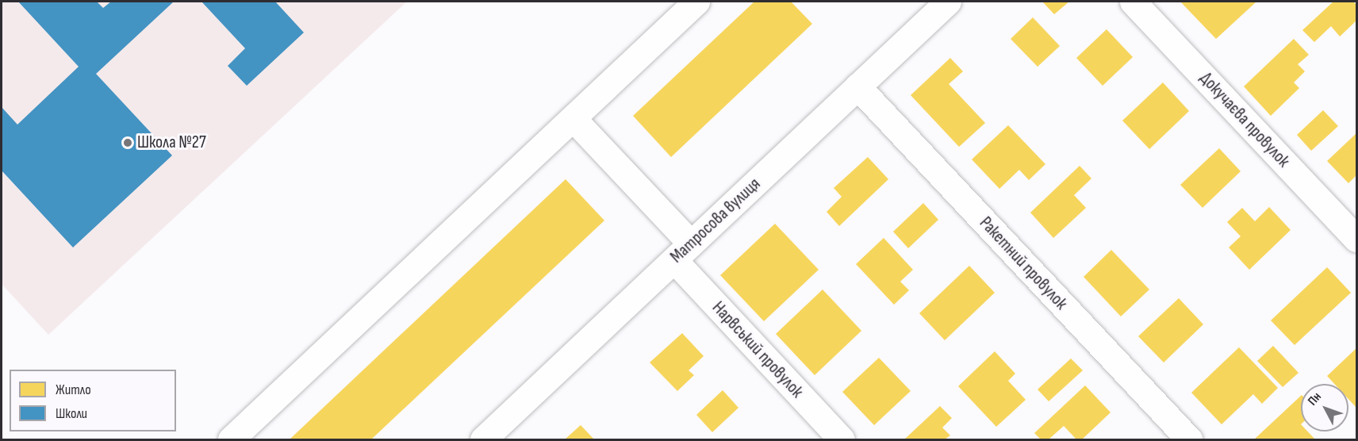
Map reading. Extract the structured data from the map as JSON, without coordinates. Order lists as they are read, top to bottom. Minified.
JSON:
{"streets":{"street":["Докучаєва провулок","Матросова вулиця","Ракетний провулок","Нарвський провулок"]},"crossings":[["Матросова вулиця","Ракетний провулок"],["Матросова вулиця","Нарвський провулок"]],"places":["Школа №27"],"legend":["Житло","Школи"],"north":"top left"}
